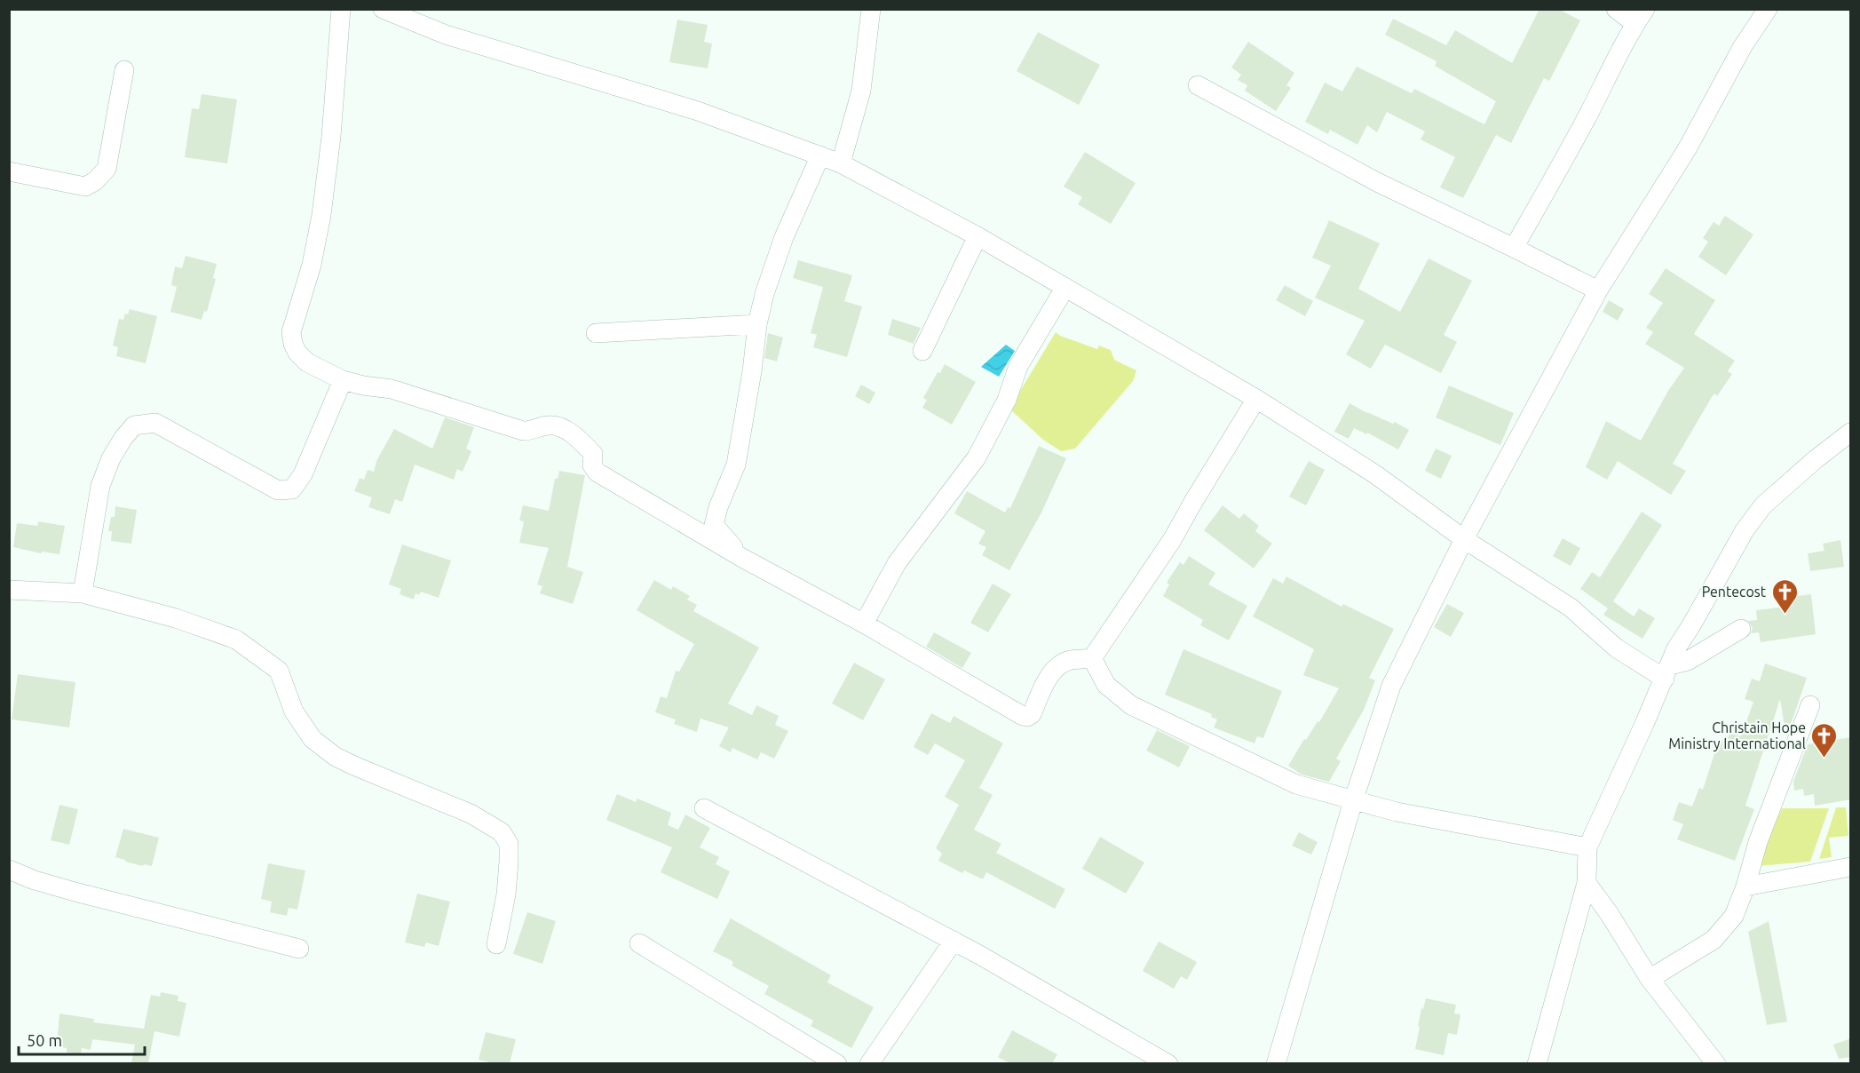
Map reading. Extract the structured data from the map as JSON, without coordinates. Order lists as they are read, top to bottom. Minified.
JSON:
{"places":{"church":["Pentecost","Christain Hope Ministry International"]},"scale_bar":"50 m"}
